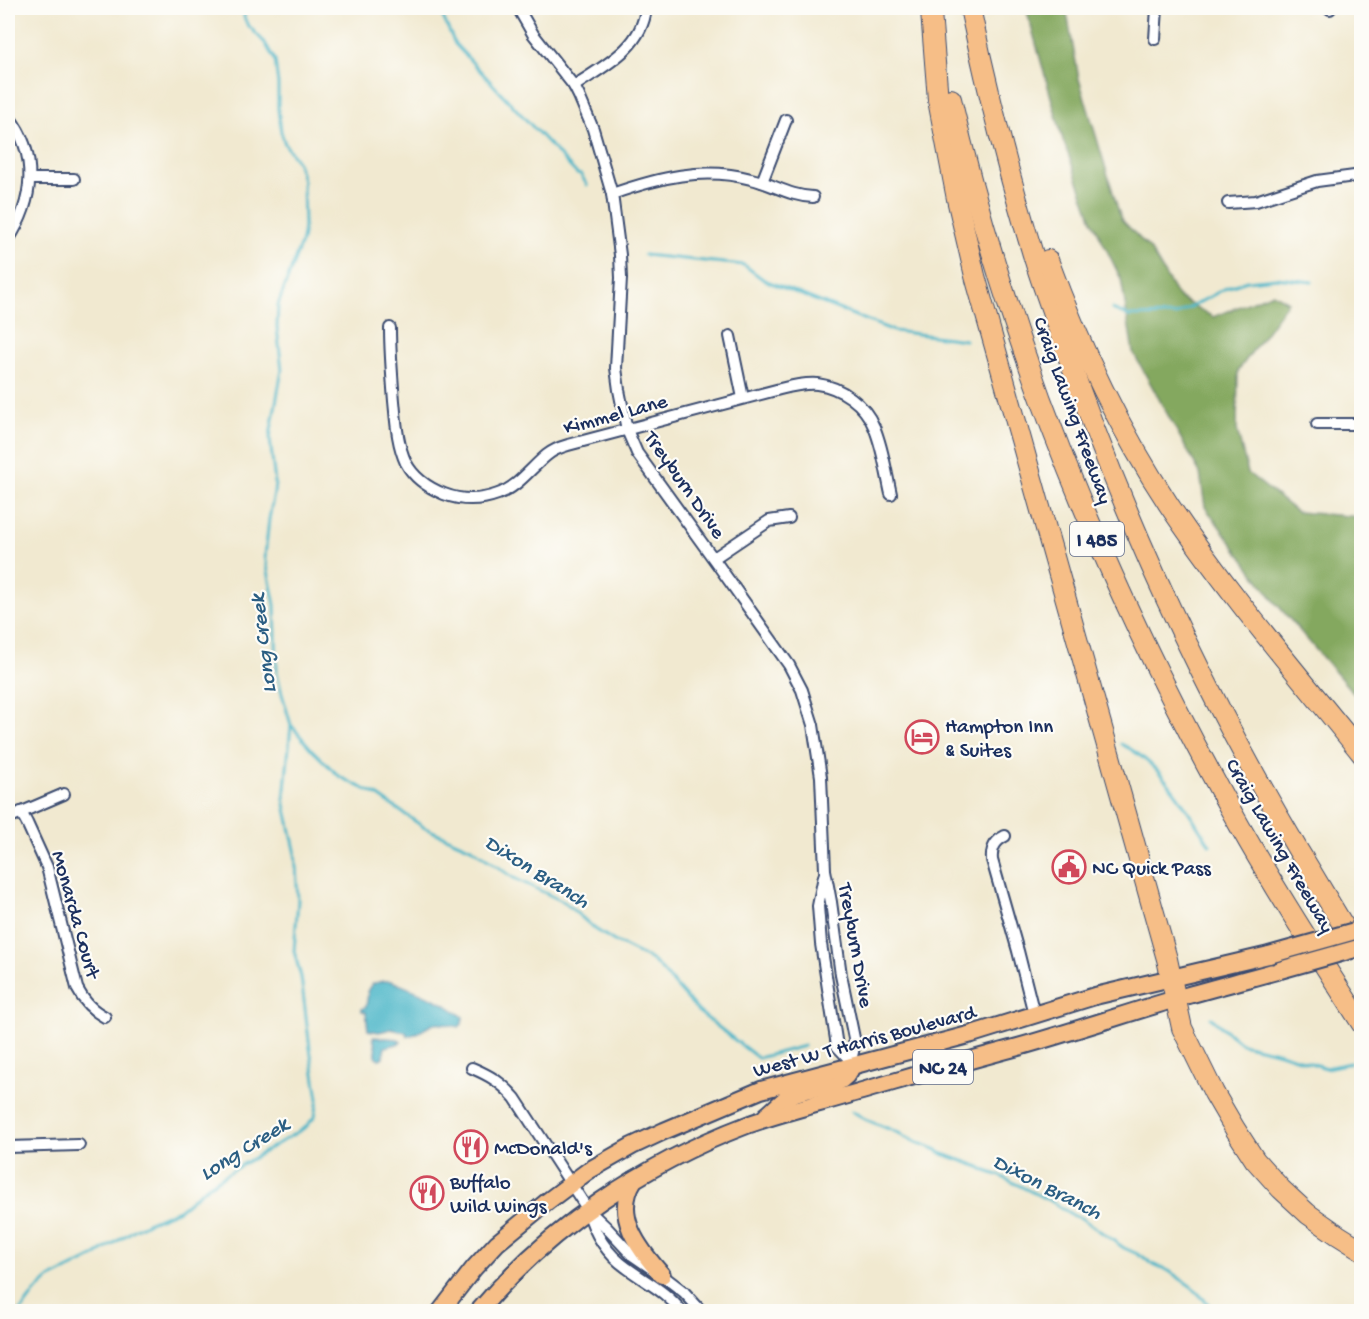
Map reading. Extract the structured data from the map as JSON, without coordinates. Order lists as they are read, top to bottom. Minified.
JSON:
{"streets":{"highway":["Craig Lawing Freeway","I 485"],"main road":["West W T Harris Boulevard","NC 24"],"street":["Kimmel Lane","Treyburn Drive","Monarda Court"]},"crossings":[["Kimmel Lane","Treyburn Drive"],["Treyburn Drive","West W T Harris Boulevard"]],"water":["Long Creek","Dixon Branch"],"places":{"hotel":["Hampton Inn & Suites"],"public building":["NC Quick Pass"],"restaurant":["McDonald's","Buffalo Wild Wings"]}}
